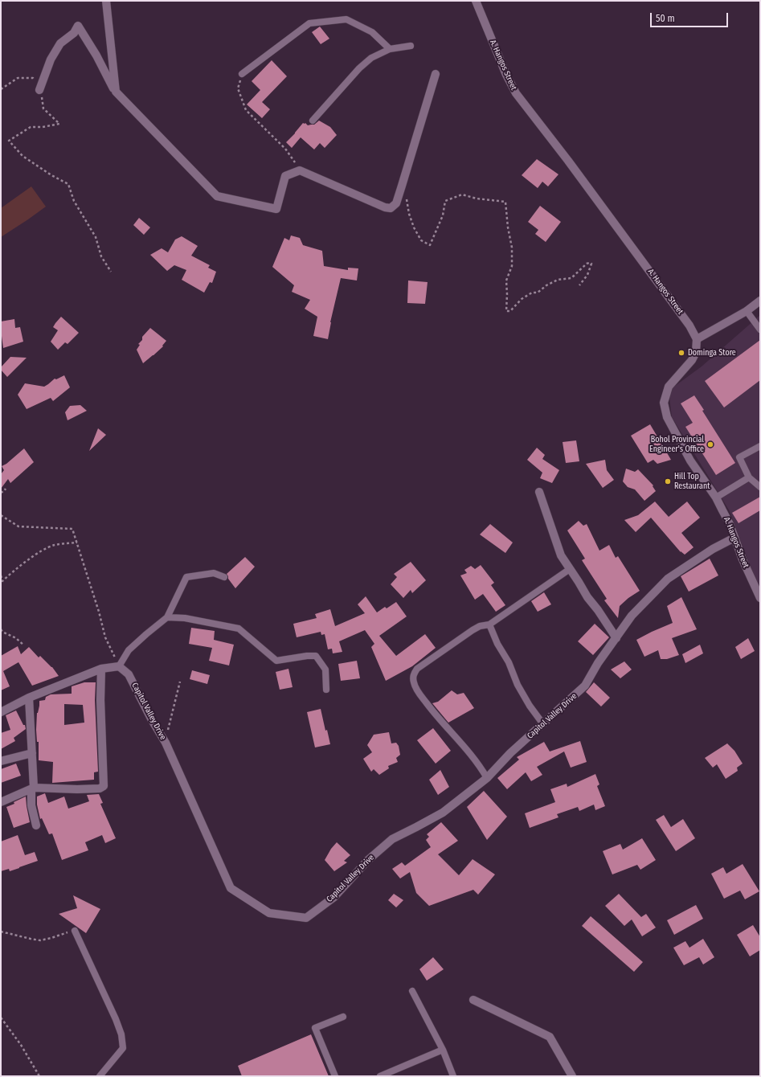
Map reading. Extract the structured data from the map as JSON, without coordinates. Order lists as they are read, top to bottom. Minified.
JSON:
{"streets":{"street":["A. Hangos Street","Capitol Valley Drive"]},"crossings":[["A. Hangos Street","Capitol Valley Drive"]],"places":["Dominga Store","Bohol Provincial Engineer's Office","Hill Top Restaurant"],"scale_bar":"50 m"}
